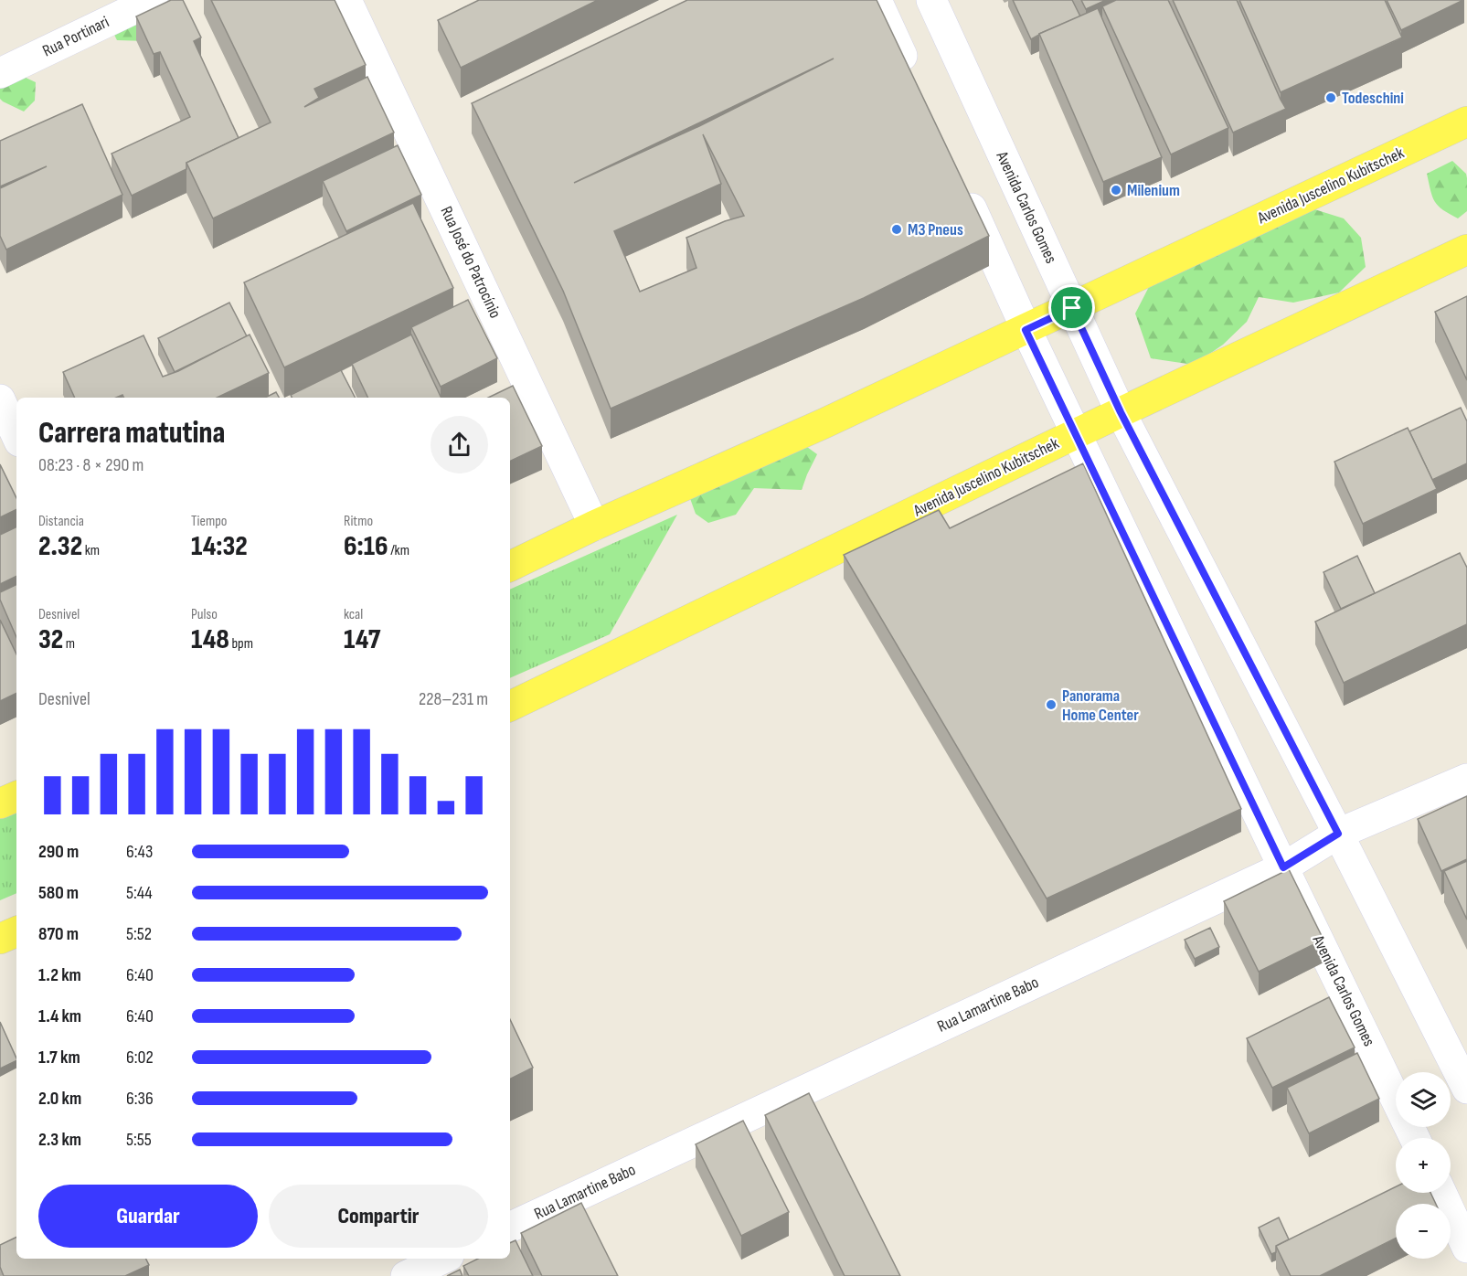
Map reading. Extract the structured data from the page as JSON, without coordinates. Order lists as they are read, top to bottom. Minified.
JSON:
{"streets":{"main road":["Avenida Juscelino Kubitschek"],"street":["Rua Portinari","Avenida Carlos Gomes","Rua José do Patrocínio","Rua Lamartine Babo"]},"crossings":[["Avenida Juscelino Kubitschek","Avenida Carlos Gomes"],["Avenida Juscelino Kubitschek","Rua José do Patrocínio"],["Avenida Carlos Gomes","Rua Lamartine Babo"]],"places":["Todeschini","Milenium","M3 Pneus","Panorama Home Center"],"page":{"heading":["Carrera matutina","08:23 · 8 × 290 m"],"stats":[["Distancia","2.32 km"],["Tiempo","14:32"],["Ritmo","6:16 /km"],["Desnivel","32 m"],["Pulso","148 bpm"],["kcal","147"]],"chart":["Desnivel","228–231 m"],"list":[{"name":"290 m","note":"6:43"},{"name":"580 m","note":"5:44"},{"name":"870 m","note":"5:52"},{"name":"1.2 km","note":"6:40"},{"name":"1.4 km","note":"6:40"},{"name":"1.7 km","note":"6:02"},{"name":"2.0 km","note":"6:36"},{"name":"2.3 km","note":"5:55"}],"map_buttons":["+","−"],"buttons":["Guardar","Compartir"]}}
